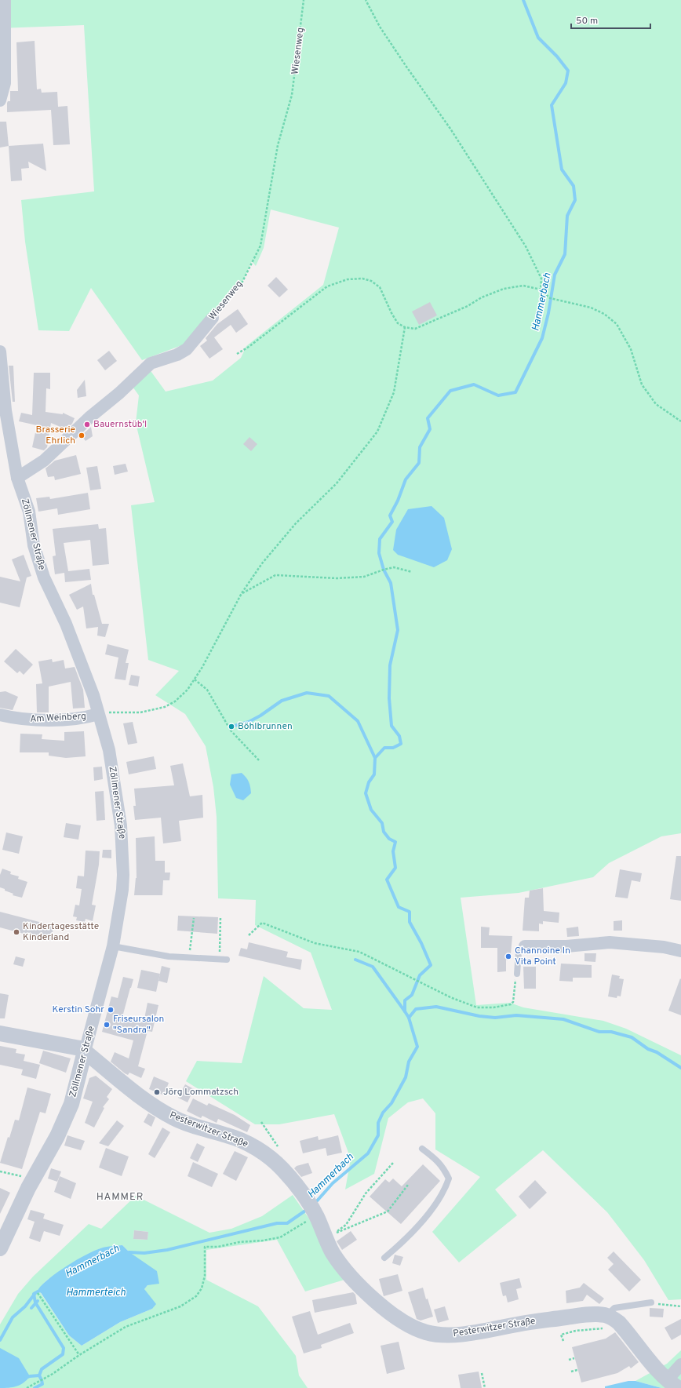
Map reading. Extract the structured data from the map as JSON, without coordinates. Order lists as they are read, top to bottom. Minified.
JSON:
{"streets":{"street":["Wiesenweg","Zöllmener Straße","Am Weinberg","Pesterwitzer Straße"]},"crossings":[["Wiesenweg","Zöllmener Straße"],["Zöllmener Straße","Am Weinberg"],["Zöllmener Straße","Pesterwitzer Straße"]],"districts":["HAMMER"],"water":["Hammerbach","Hammerteich"],"places":["Bauernstüb'l","Brasserie Ehrlich","Böhlbrunnen","Kindertagesstätte Kinderland","Channoine In Vita Point","Kerstin Sohr","Friseursalon \"Sandra\"","Jörg Lommatzsch"],"scale_bar":"50 m"}
